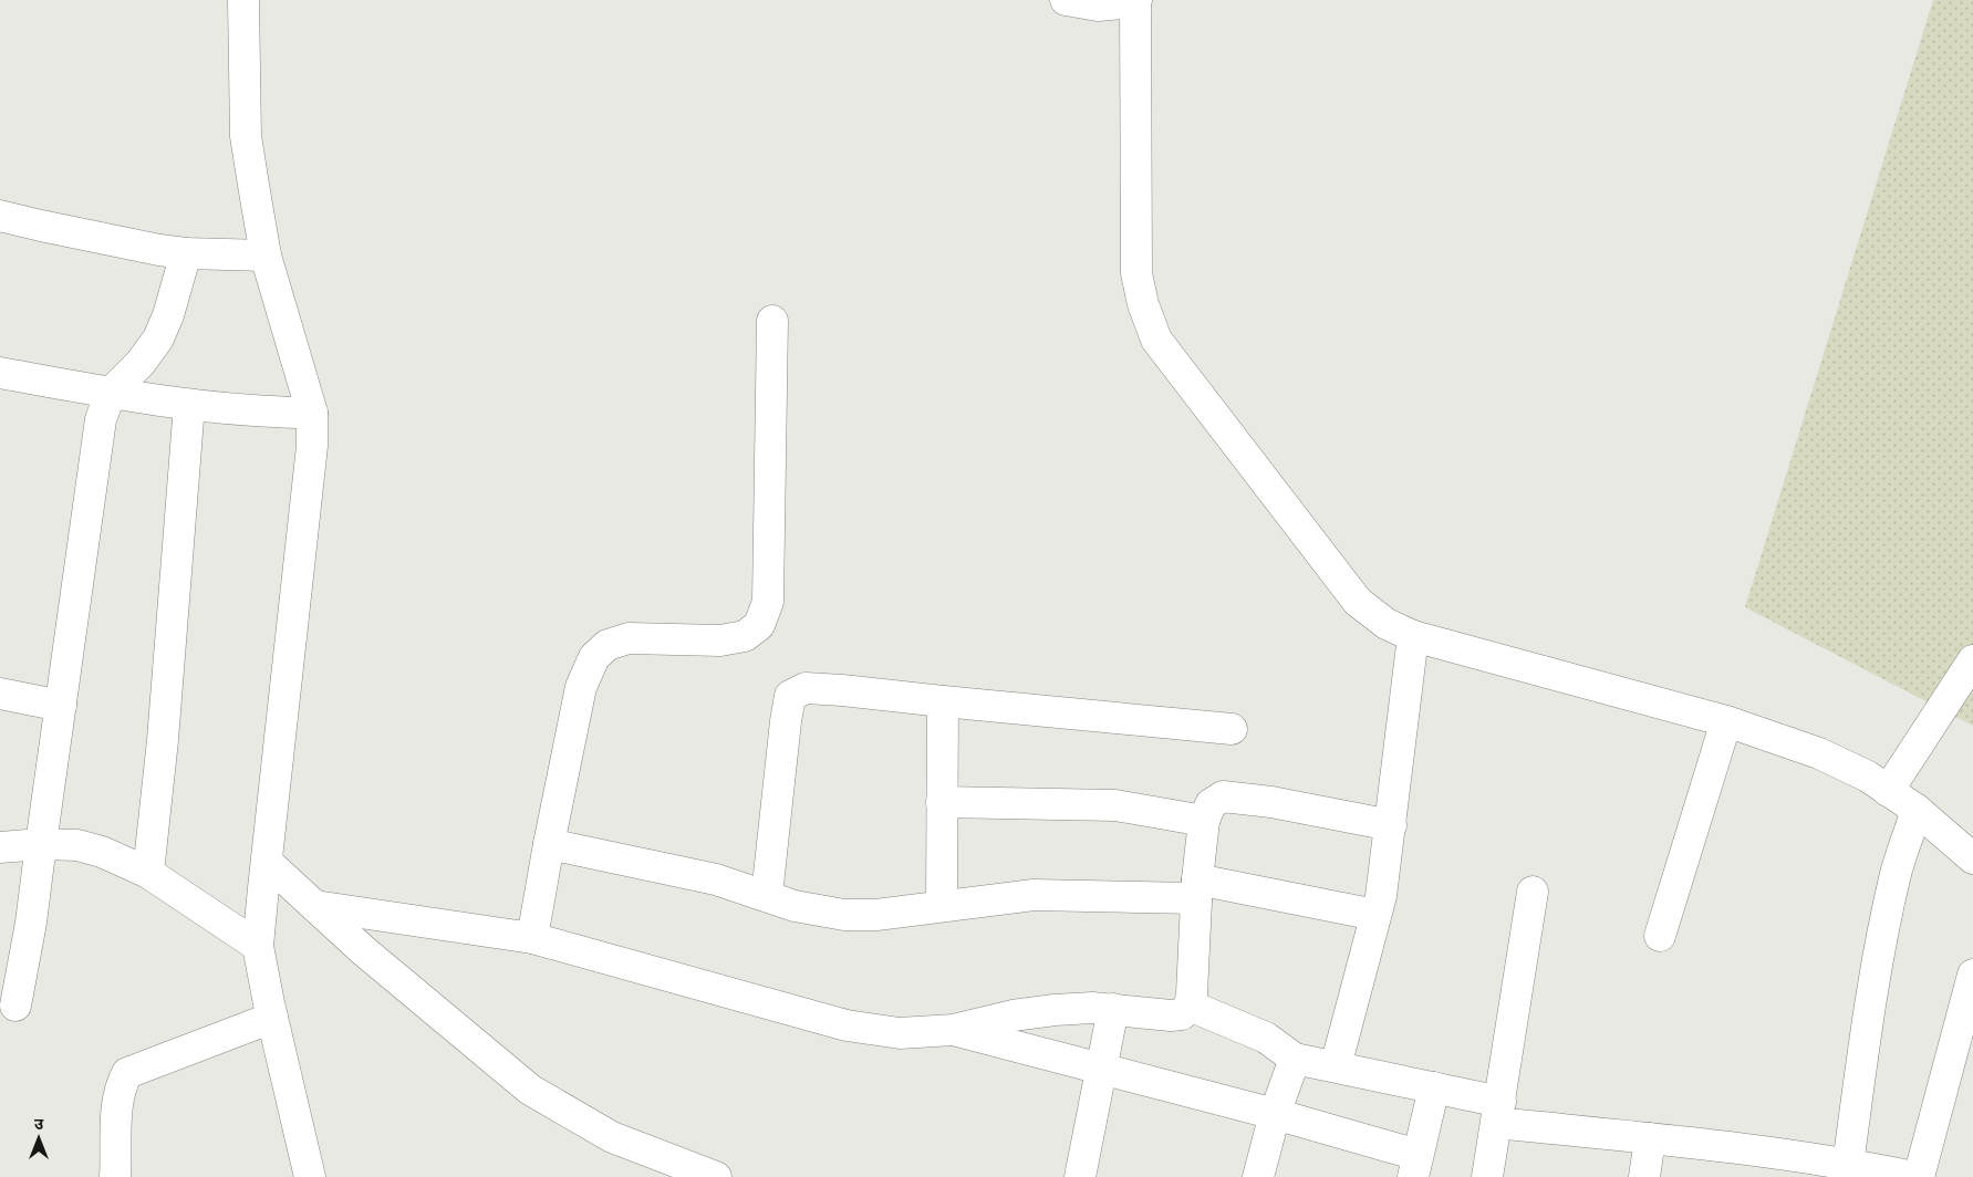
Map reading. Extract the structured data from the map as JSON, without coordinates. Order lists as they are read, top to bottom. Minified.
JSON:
{"north":"top"}
